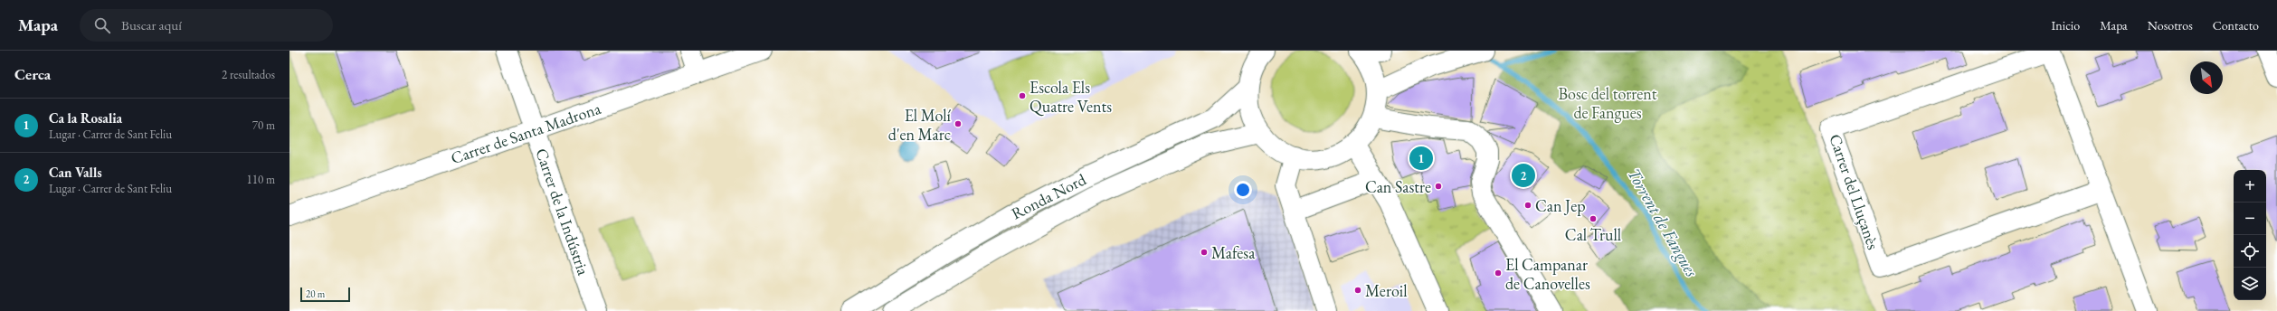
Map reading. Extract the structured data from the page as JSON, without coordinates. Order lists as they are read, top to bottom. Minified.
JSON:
{"streets":{"street":["Carrer de Santa Madrona","Carrer del Lluçanès","Ronda Nord","Carrer de la Indústria"]},"crossings":[["Carrer de Santa Madrona","Carrer de la Indústria"]],"water":["Torrent de Fangues"],"parks":["Bosc del torrent de Fangues"],"places":["Escola Els Quatre Vents","El Molí d'en Marc","Can Sastre","Can Jep","Cal Trull","Mafesa","El Campanar de Canovelles","Meroil"],"scale_bar":"20 m","north":"bottom right","page":{"header":"Mapa","search":"Buscar aquí","nav":["Inicio","Mapa","Nosotros","Contacto"],"heading":["Cerca","2 resultados"],"list":[{"mark":"1","name":"Ca la Rosalia","note":"Lugar · Carrer de Sant Feliu","value":"70 m"},{"mark":"2","name":"Can Valls","note":"Lugar · Carrer de Sant Feliu","value":"110 m"}],"pins":["1","2"],"map_buttons":["+","−"],"scale":"20 m"}}
